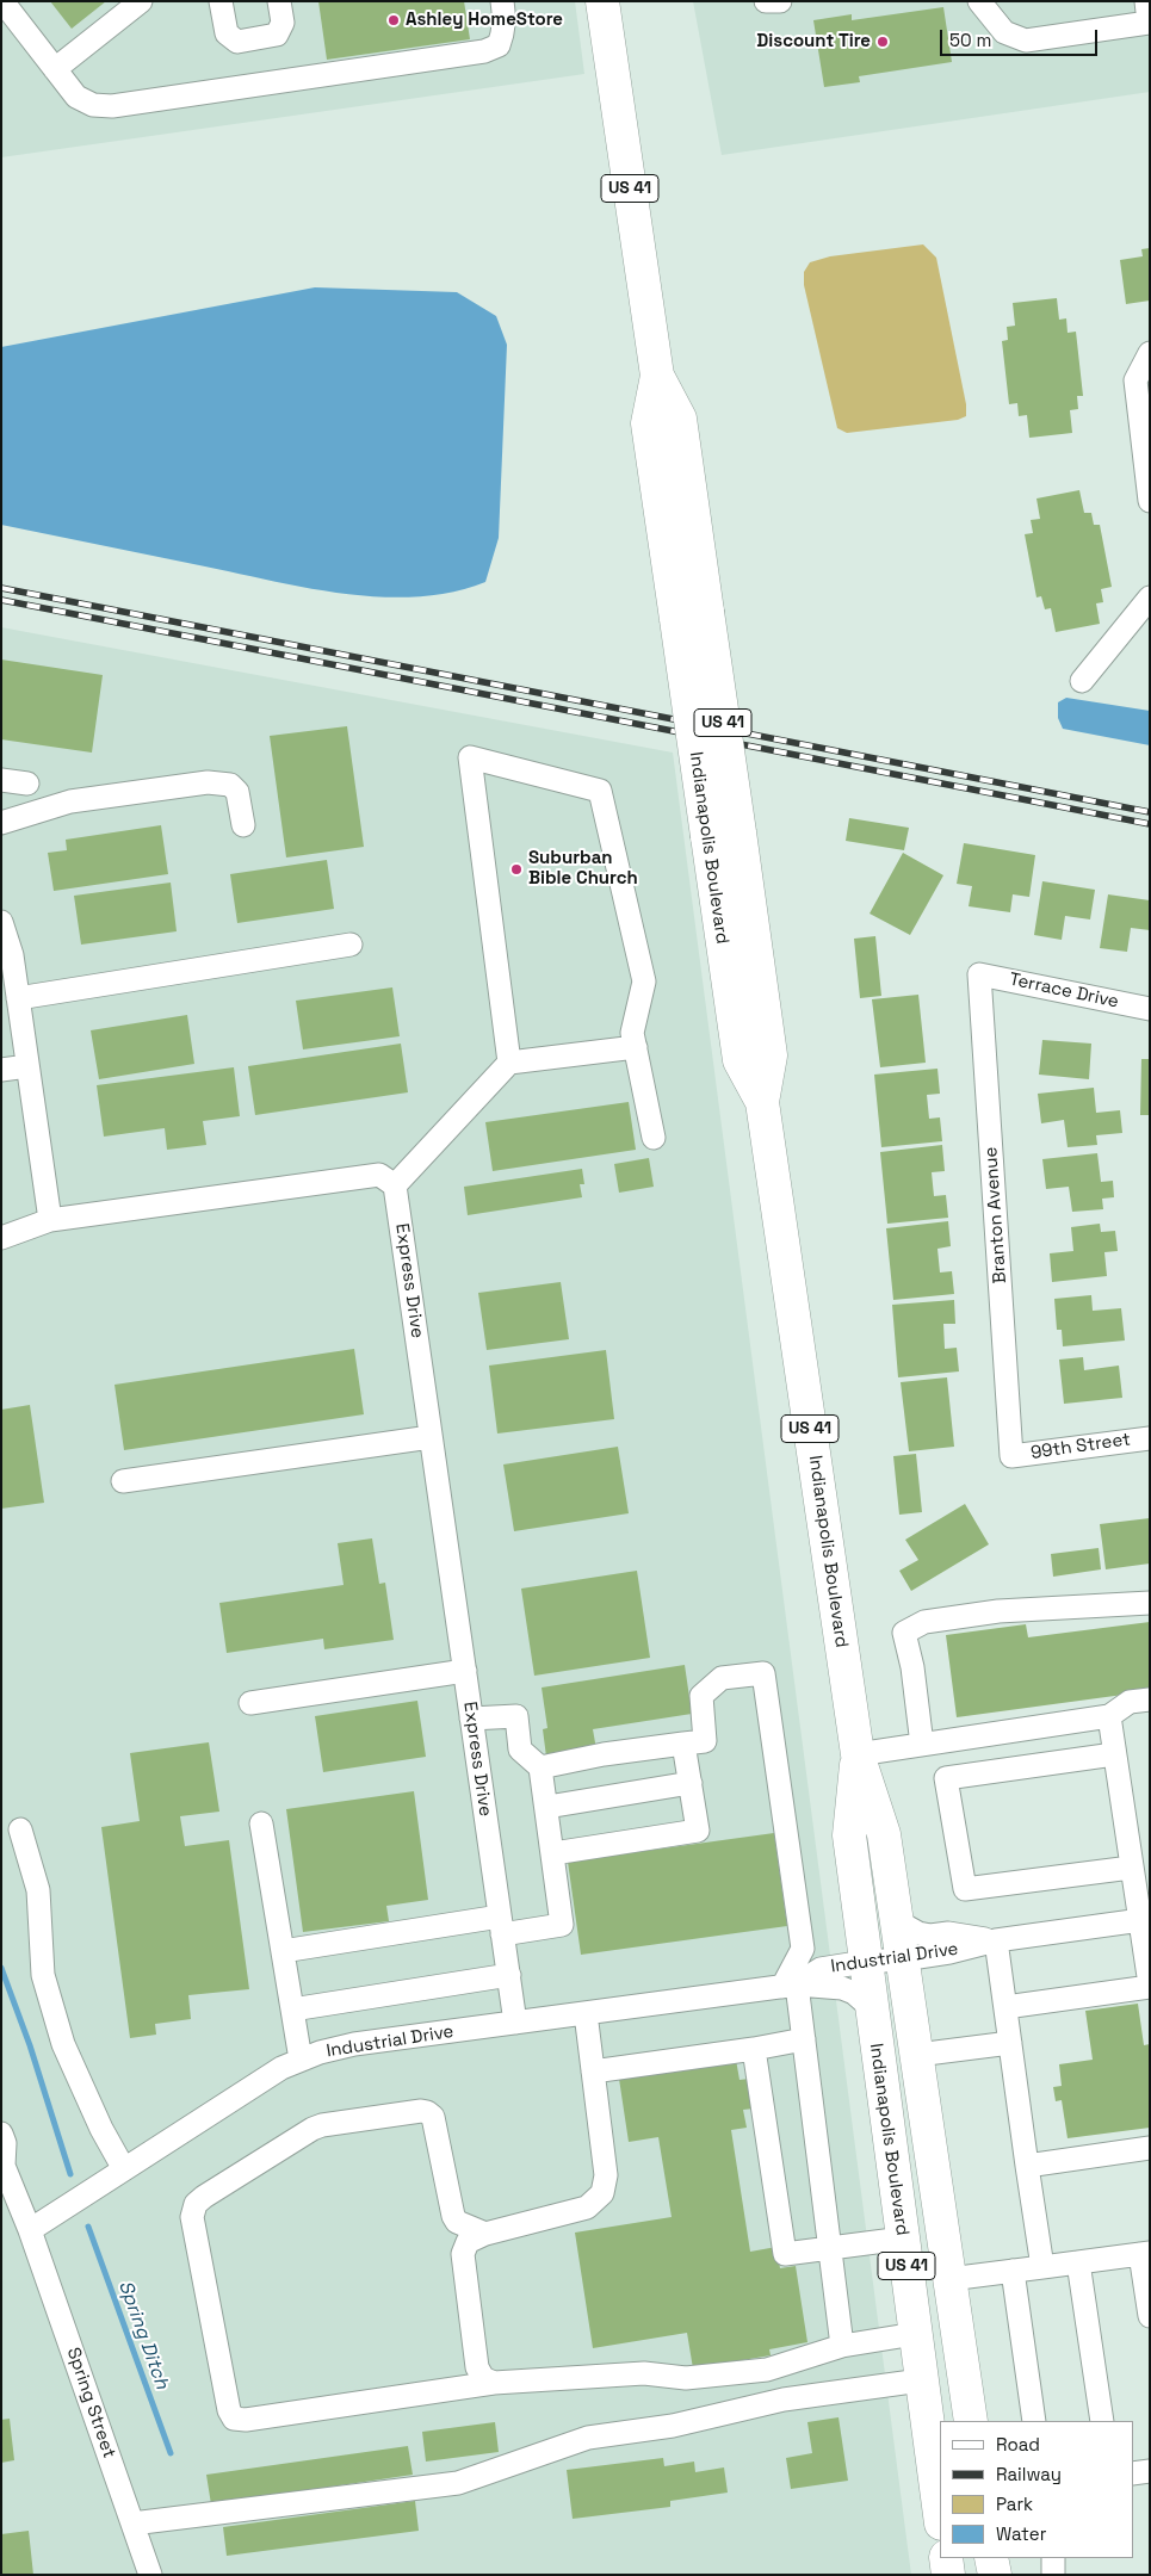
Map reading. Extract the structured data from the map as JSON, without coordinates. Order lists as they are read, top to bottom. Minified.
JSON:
{"streets":{"highway":["US 41","Indianapolis Boulevard"],"street":["Terrace Drive","Branton Avenue","Express Drive","99th Street","Industrial Drive","Spring Street"]},"crossings":[["Indianapolis Boulevard","Industrial Drive"],["Terrace Drive","Branton Avenue"],["Branton Avenue","99th Street"],["Express Drive","Industrial Drive"],["Industrial Drive","Spring Street"]],"water":["Spring Ditch"],"places":["Ashley HomeStore","Discount Tire","Suburban Bible Church"],"legend":["Road","Railway","Park","Water"],"scale_bar":"50 m"}
